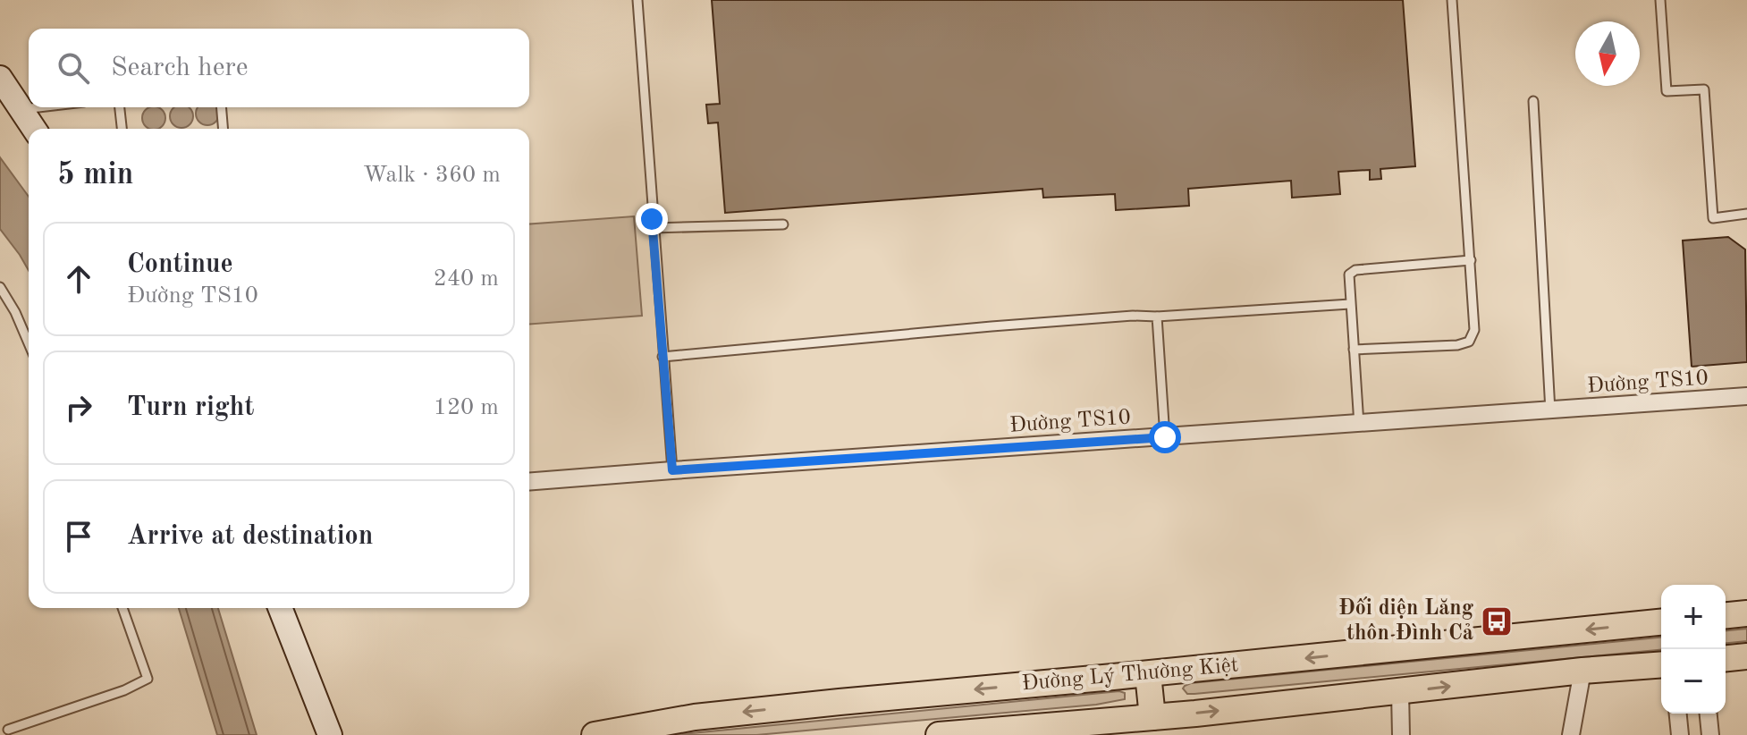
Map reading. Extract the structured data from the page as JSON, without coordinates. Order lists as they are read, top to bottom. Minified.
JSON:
{"streets":{"main road":["Đường Lý Thường Kiệt"],"street":["Đường TS10"]},"places":{"bus stop":["Đối diện Lăng thôn Đình Cả"]},"north":"bottom","page":{"search":"Search here","heading":["5 min","Walk · 360 m"],"list":[["Continue","Đường TS10","240 m"],["Turn right","120 m"],"Arrive at destination"],"map_buttons":["+","−"]}}
